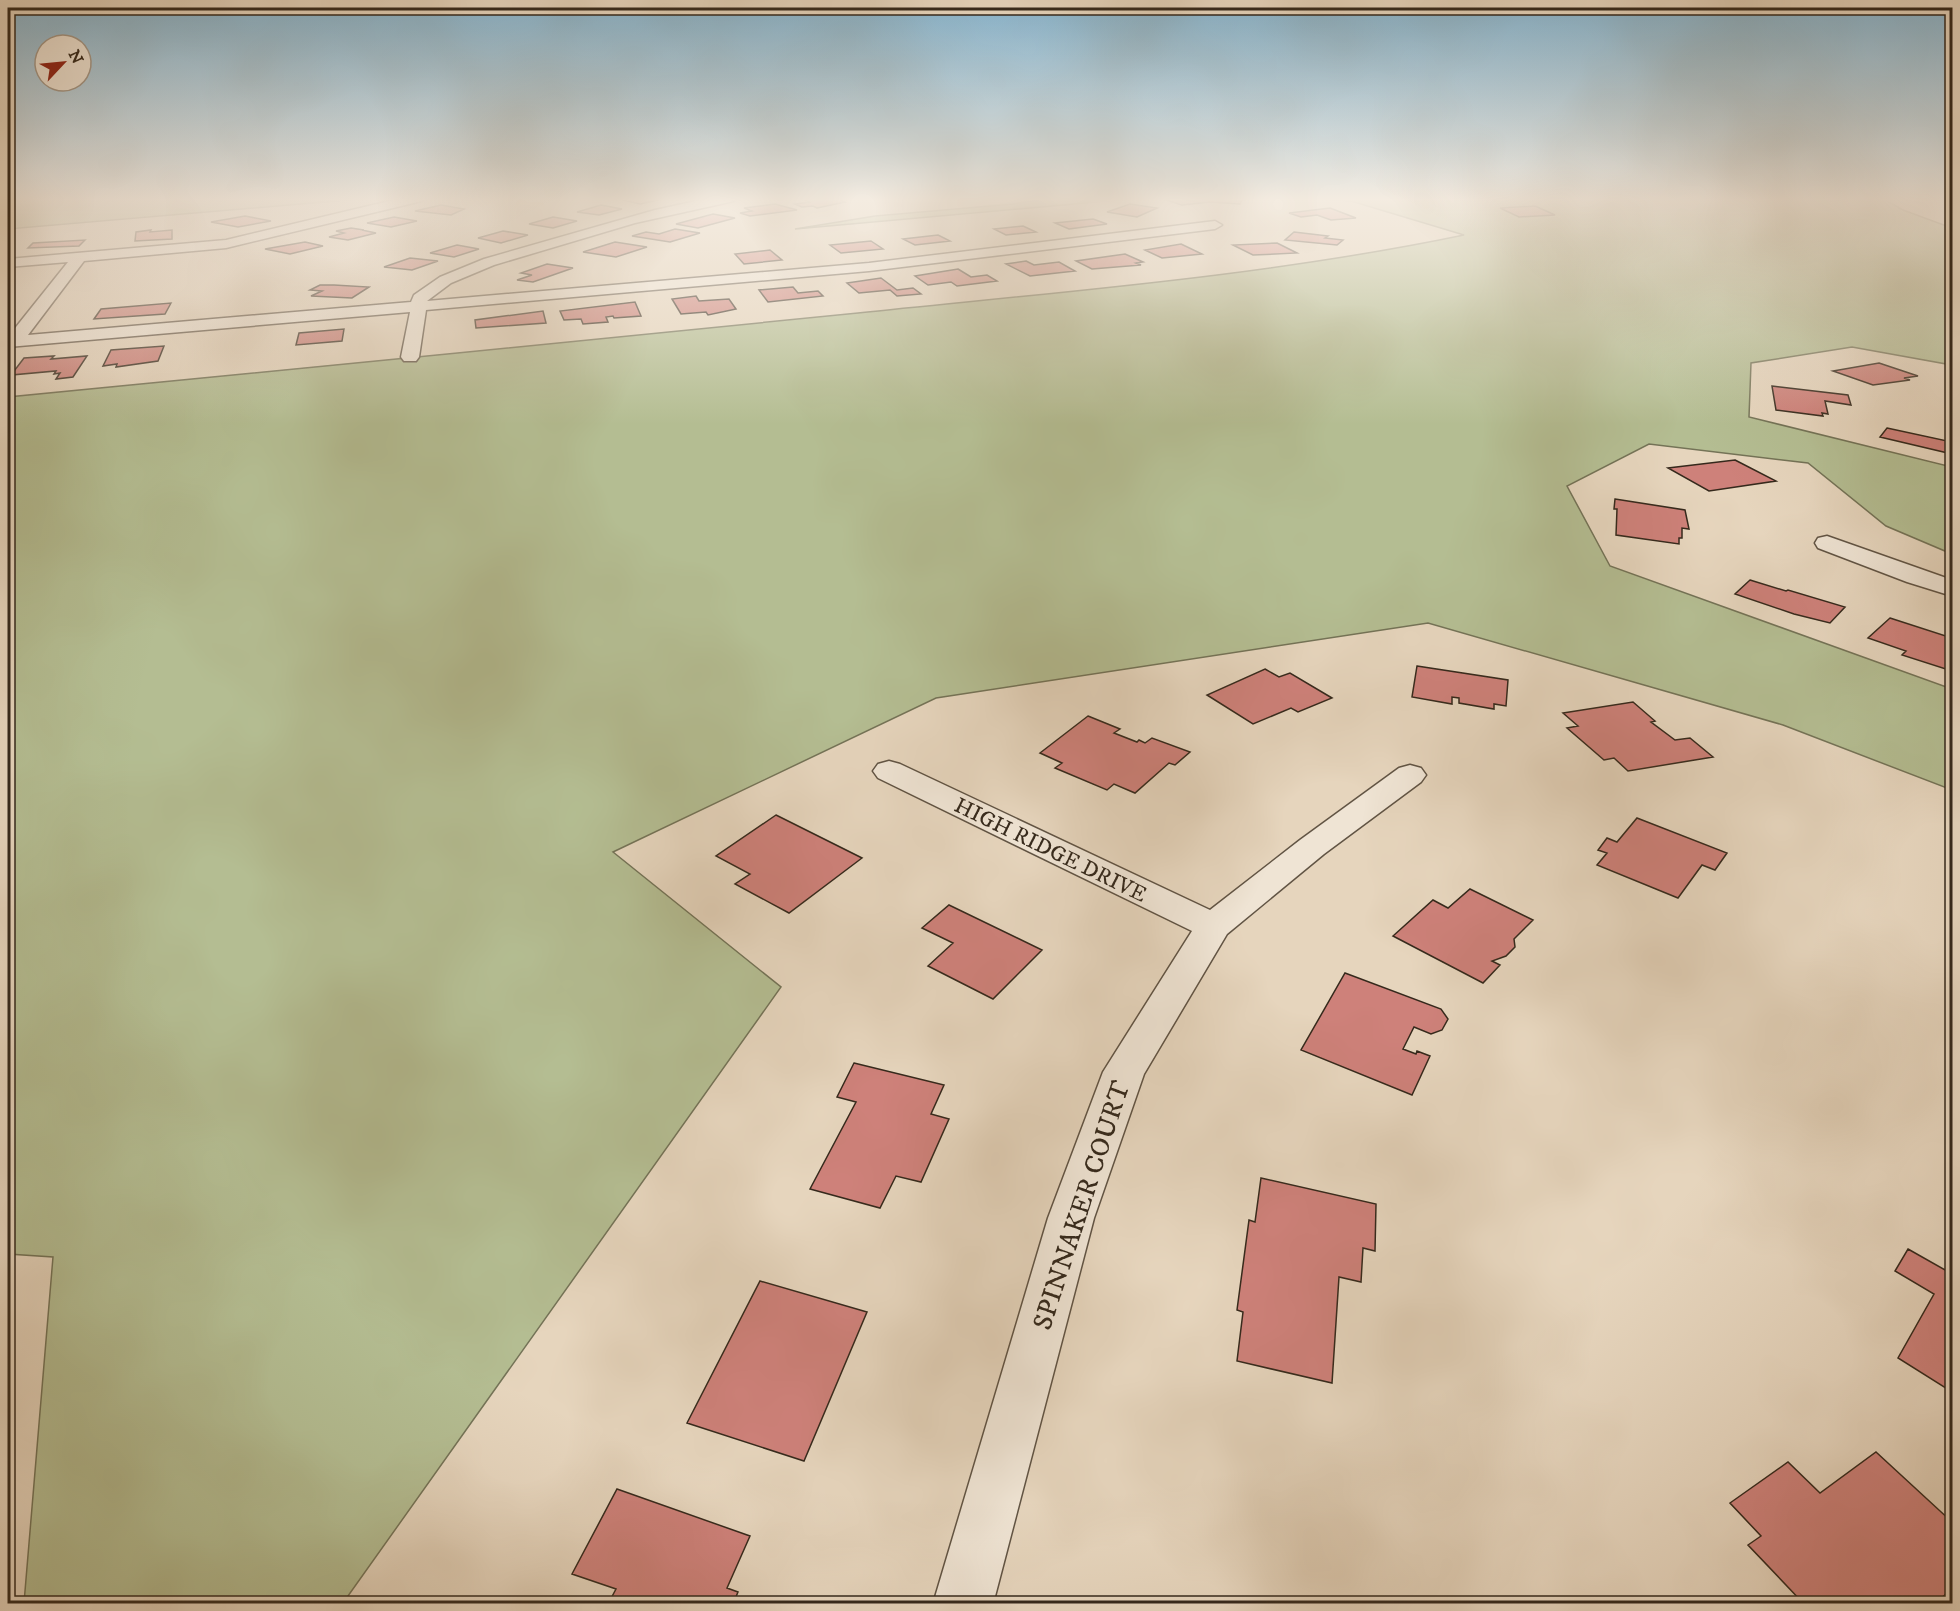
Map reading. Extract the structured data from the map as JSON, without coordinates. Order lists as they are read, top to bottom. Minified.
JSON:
{"streets":{"street":["HIGH RIDGE DRIVE","SPINNAKER COURT"]},"crossings":[["HIGH RIDGE DRIVE","SPINNAKER COURT"]],"north":"top right"}
